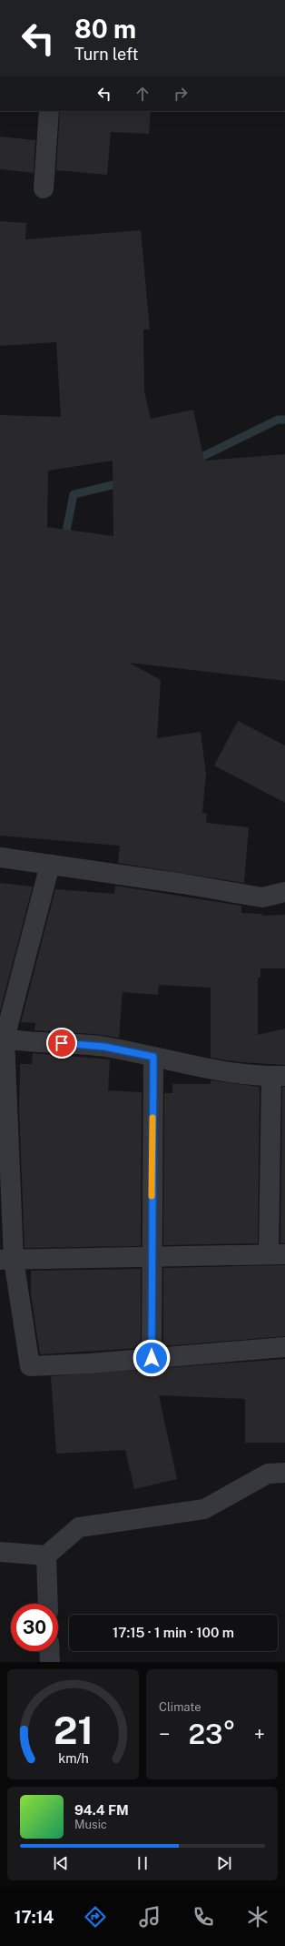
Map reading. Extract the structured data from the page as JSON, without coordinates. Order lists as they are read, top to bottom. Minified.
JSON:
{"page":{"turn":["80 m","Turn left"],"limit":"30","trip":"17:15 · 1 min · 100 m","tile":"Climate","heat":["−","23°","+"],"song":["94.4 FM","Music"],"tabs":"17:14","gauge":["21","km/h"]}}
